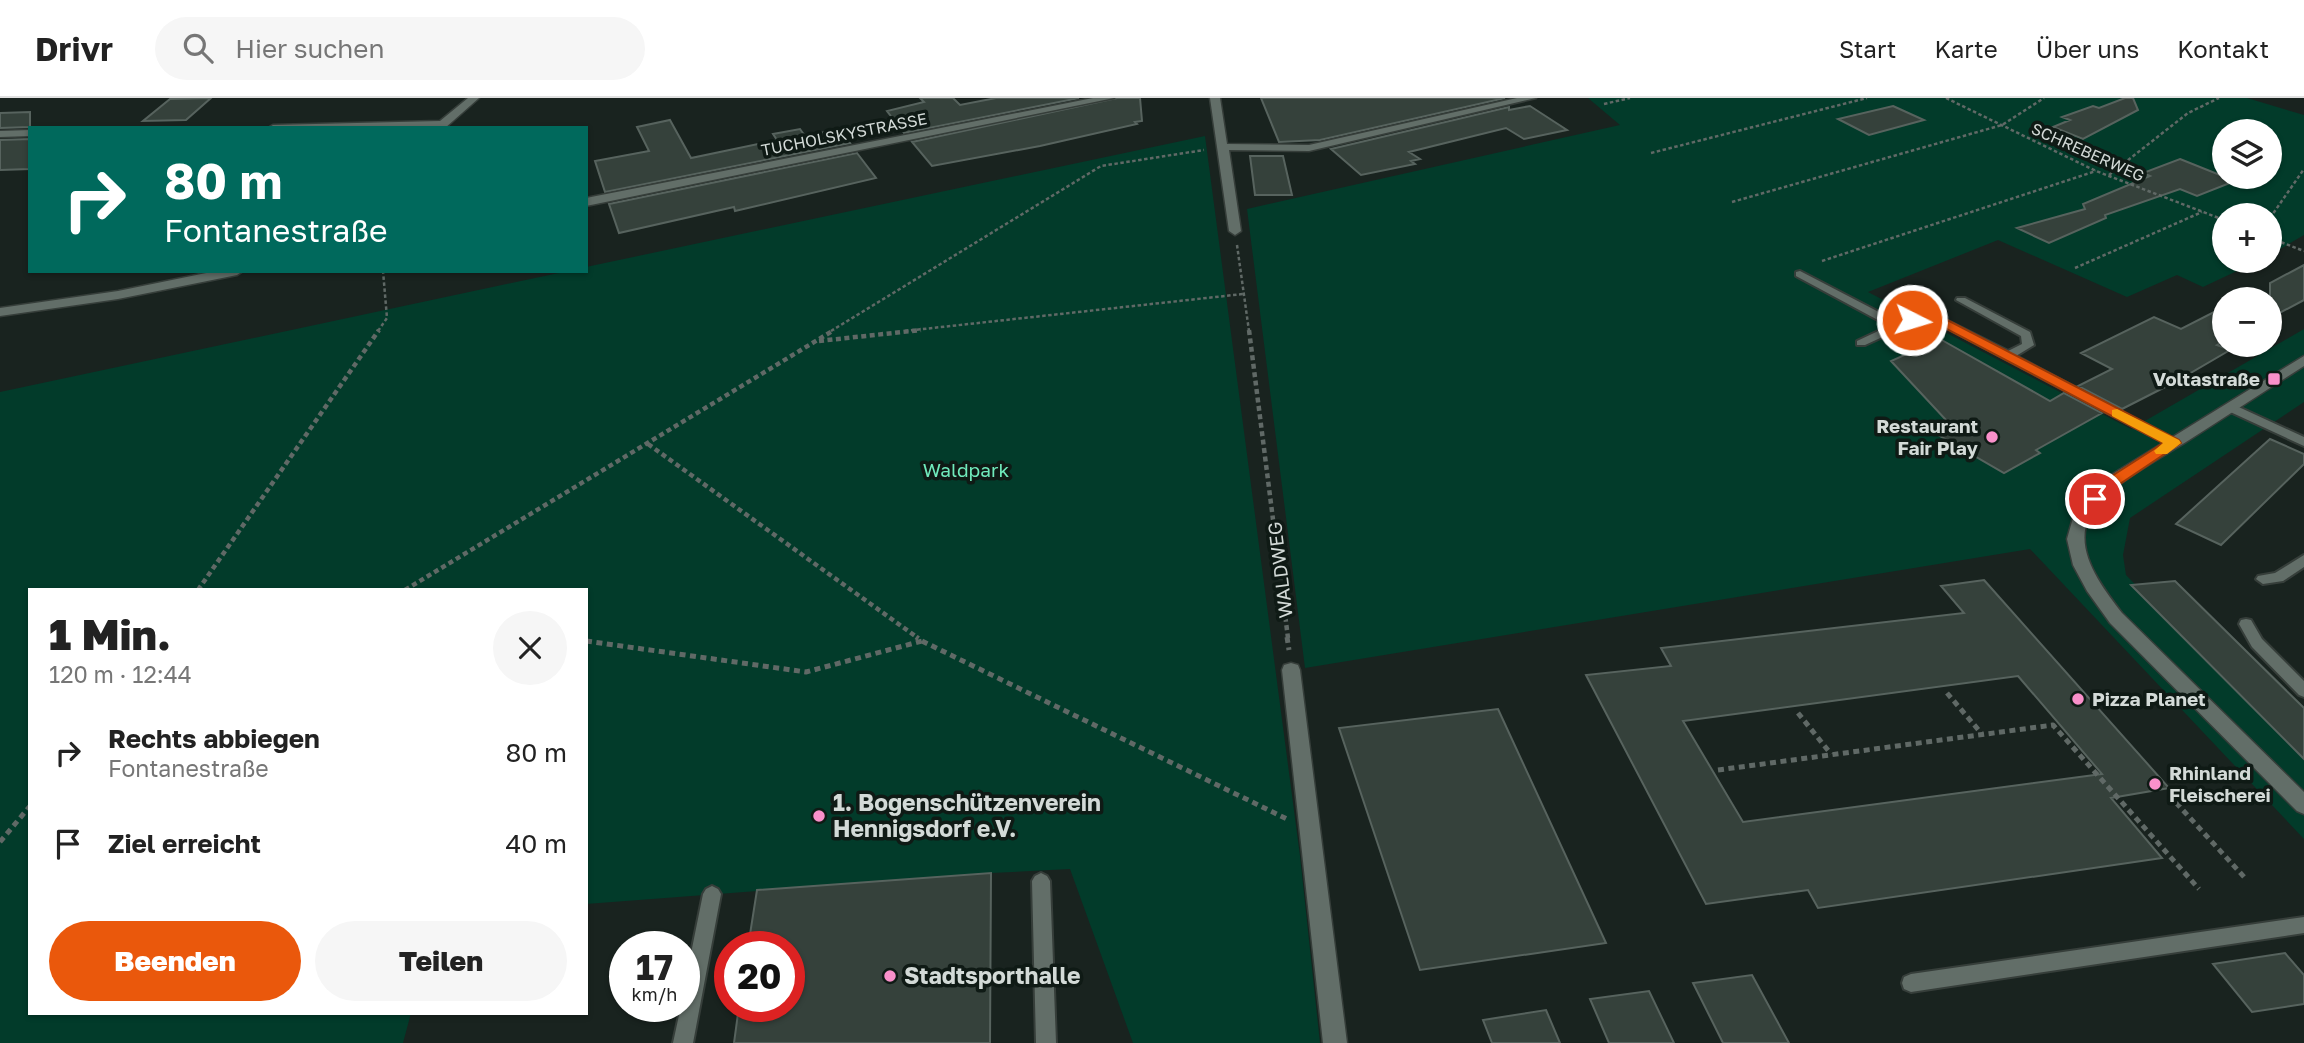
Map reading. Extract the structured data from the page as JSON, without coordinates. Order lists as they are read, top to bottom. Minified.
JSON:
{"streets":{"street":["TUCHOLSKYSTRASSE"],"path":["SCHREBERWEG","WALDWEG"]},"parks":["Waldpark"],"places":{"transit":["Voltastraße"],"other":["Restaurant Fair Play","Pizza Planet","Rhinland Fleischerei","1. Bogenschützenverein Hennigsdorf e.V.","Stadtsporthalle"]},"page":{"header":"Drivr","search":"Hier suchen","nav":["Start","Karte","Über uns","Kontakt"],"map_buttons":["+","−"],"turn":["80 m","Fontanestraße"],"heading":["1 Min.","120 m · 12:44"],"list":[{"name":"Rechts abbiegen","note":"Fontanestraße","value":"80 m"},{"name":"Ziel erreicht","value":"40 m"}],"buttons":["Beenden","Teilen"],"speed":"17 km/h","limit":"20"}}
